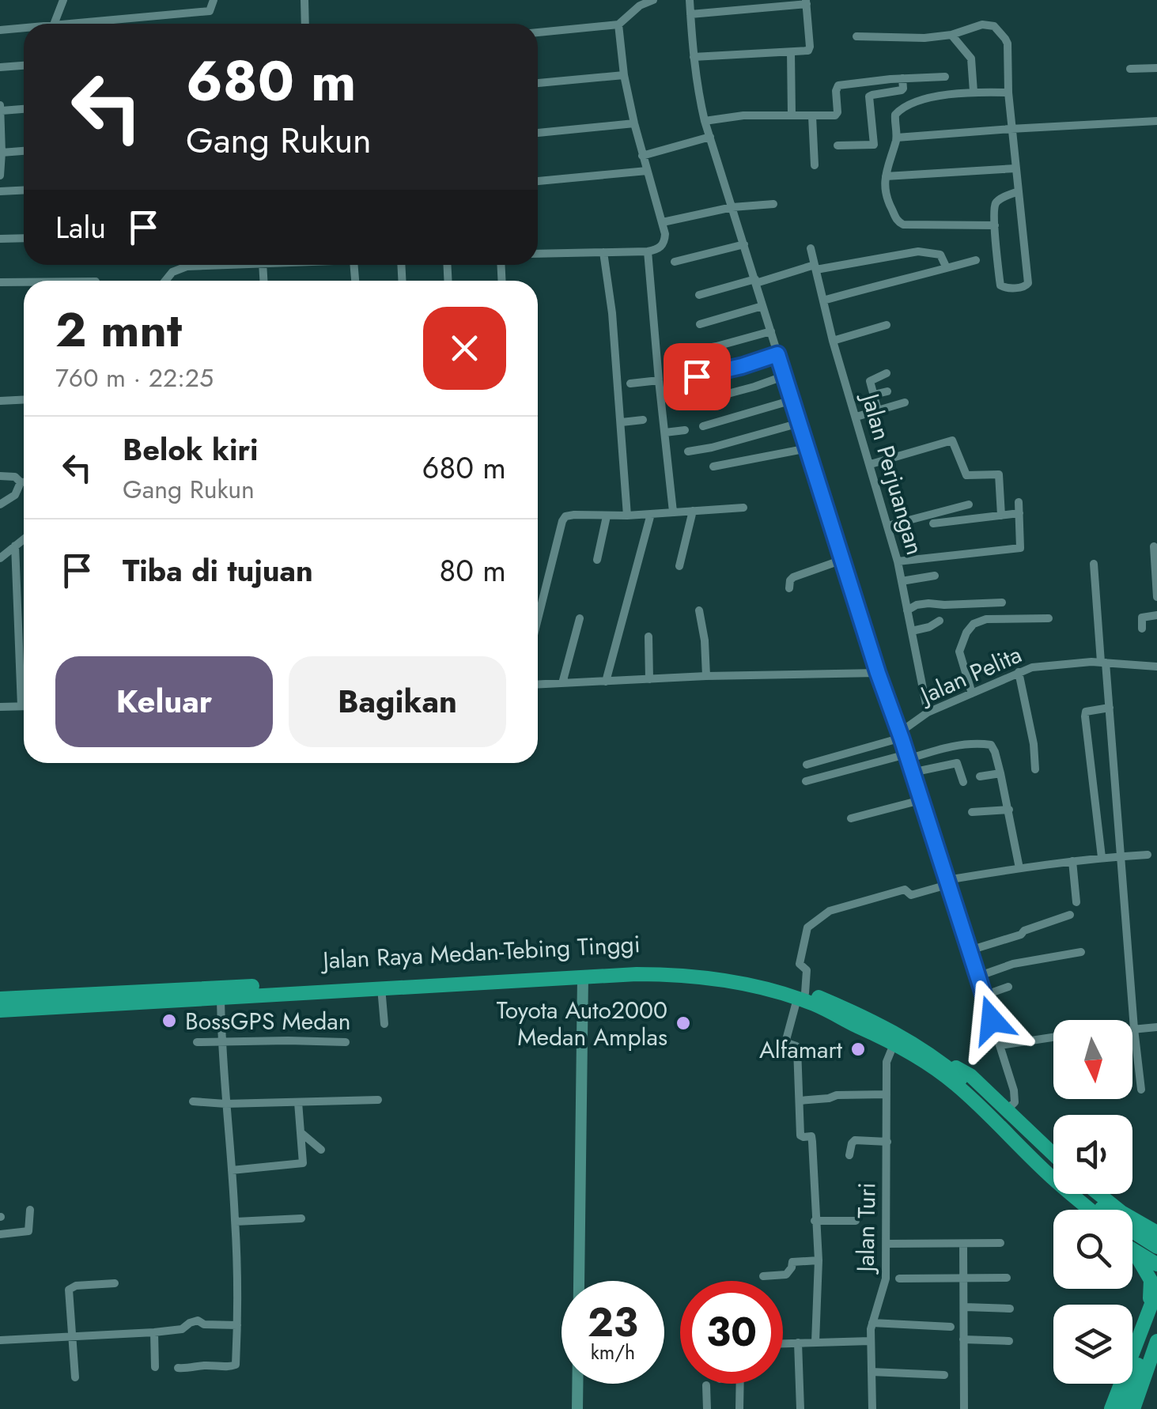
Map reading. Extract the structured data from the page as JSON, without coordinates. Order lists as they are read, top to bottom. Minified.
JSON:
{"streets":{"highway":["Jalan Raya Medan-Tebing Tinggi"],"street":["Jalan Perjuangan","Jalan Pelita","Jalan Turi"]},"crossings":[["Jalan Perjuangan","Jalan Pelita"],["Jalan Raya Medan-Tebing Tinggi","Jalan Turi"]],"places":["BossGPS Medan","Toyota Auto2000 Medan Amplas","Alfamart"],"north":"bottom","page":{"turn":["680 m","Gang Rukun"],"then":"Lalu","heading":["2 mnt","760 m · 22:25"],"list":[{"name":"Belok kiri","note":"Gang Rukun","value":"680 m"},{"name":"Tiba di tujuan","value":"80 m"}],"buttons":["Keluar","Bagikan"],"speed":"23 km/h","limit":"30"}}
